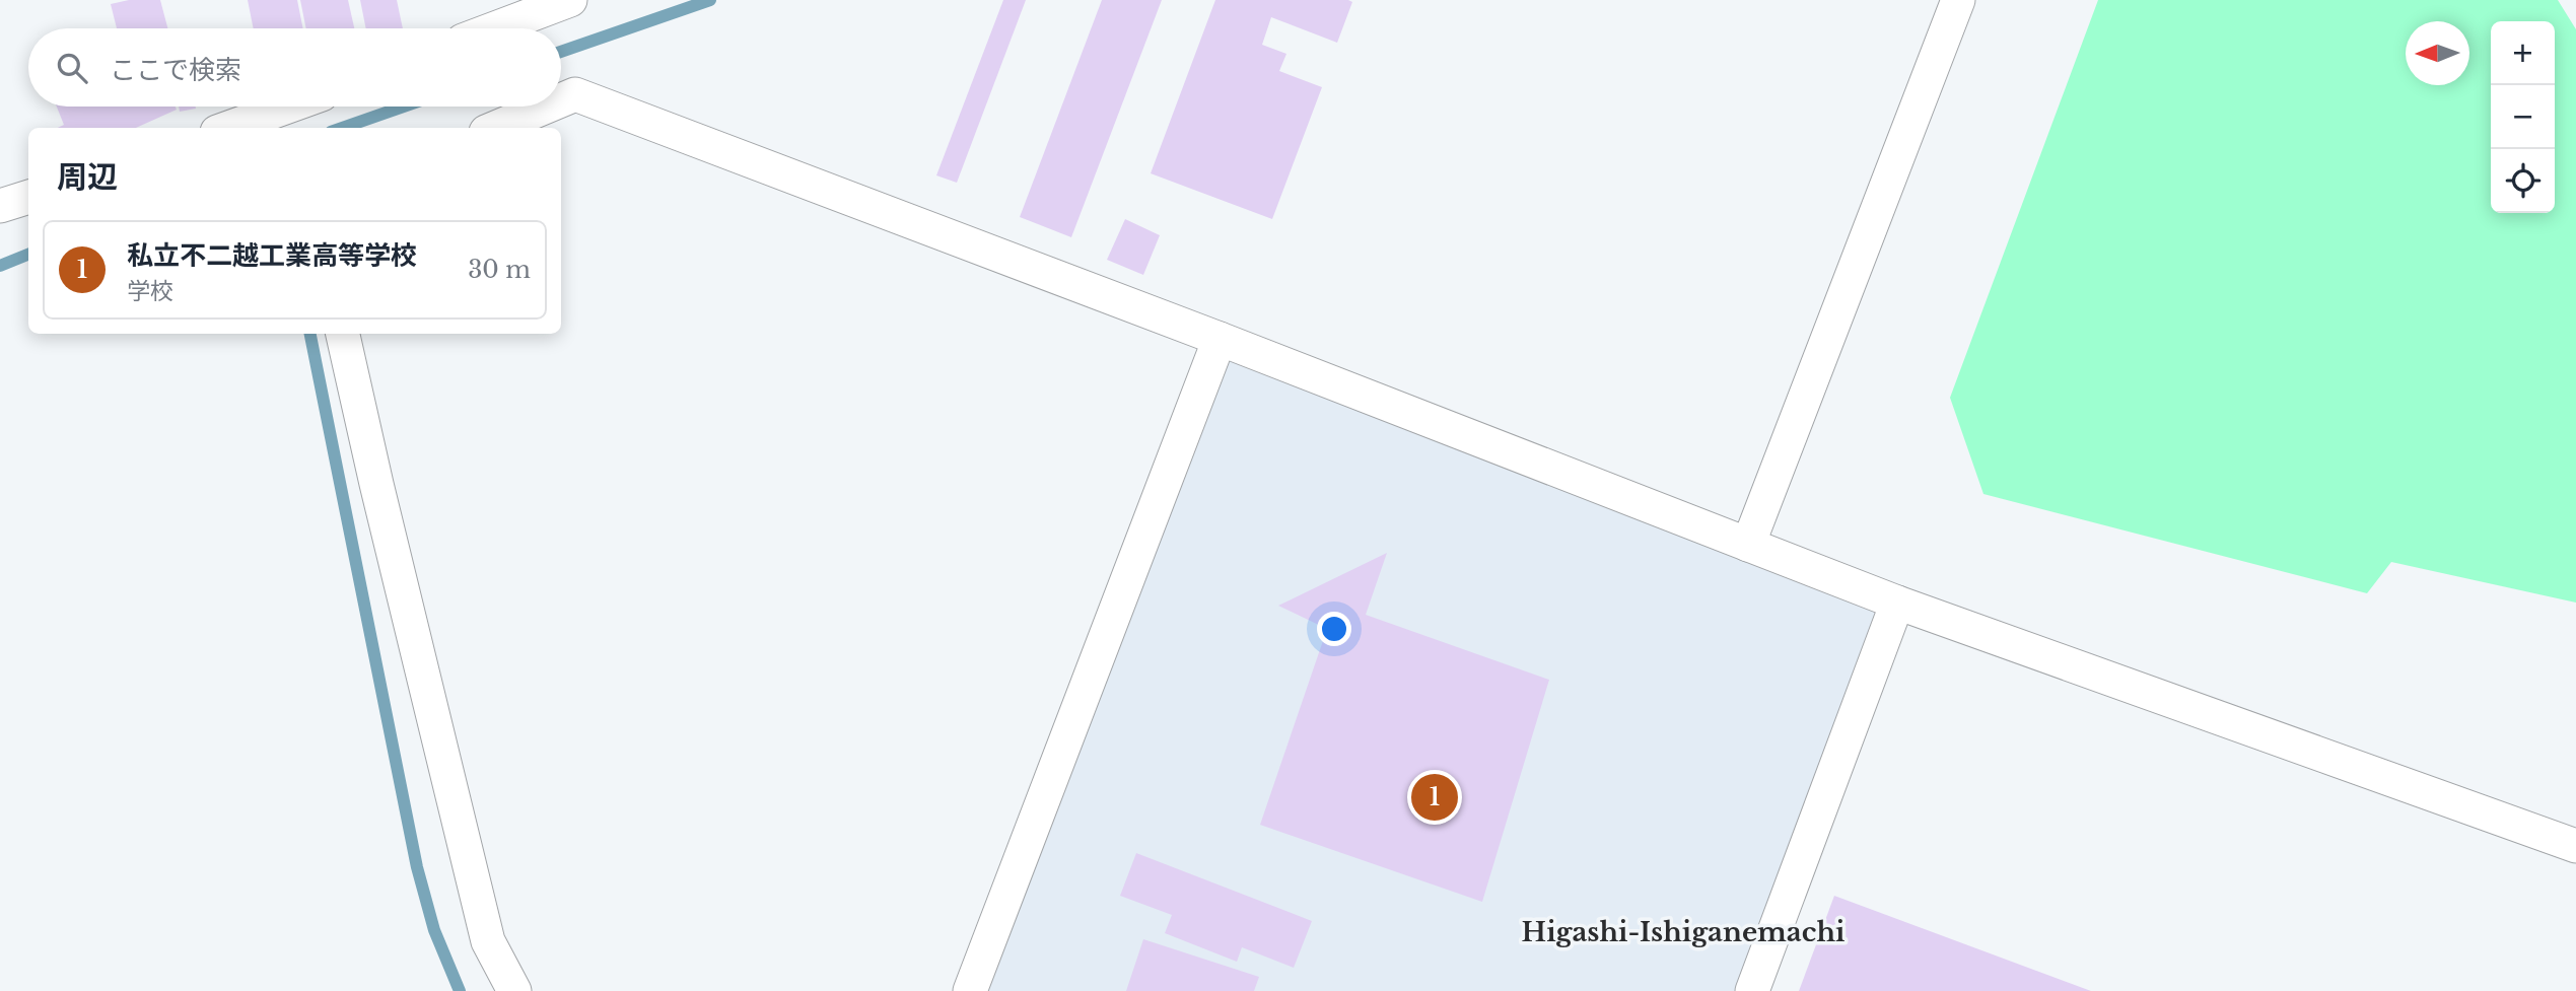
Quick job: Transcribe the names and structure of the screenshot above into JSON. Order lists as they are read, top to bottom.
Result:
{
  "districts": ["Higashi-Ishiganemachi"],
  "north": "left",
  "page": {
    "map_buttons": ["+", "−"],
    "search": "ここで検索",
    "heading": "周辺",
    "list": [
      {
        "mark": "1",
        "name": "私立不二越工業高等学校",
        "note": "学校",
        "value": "30 m"
      }
    ],
    "pins": "1"
  }
}
